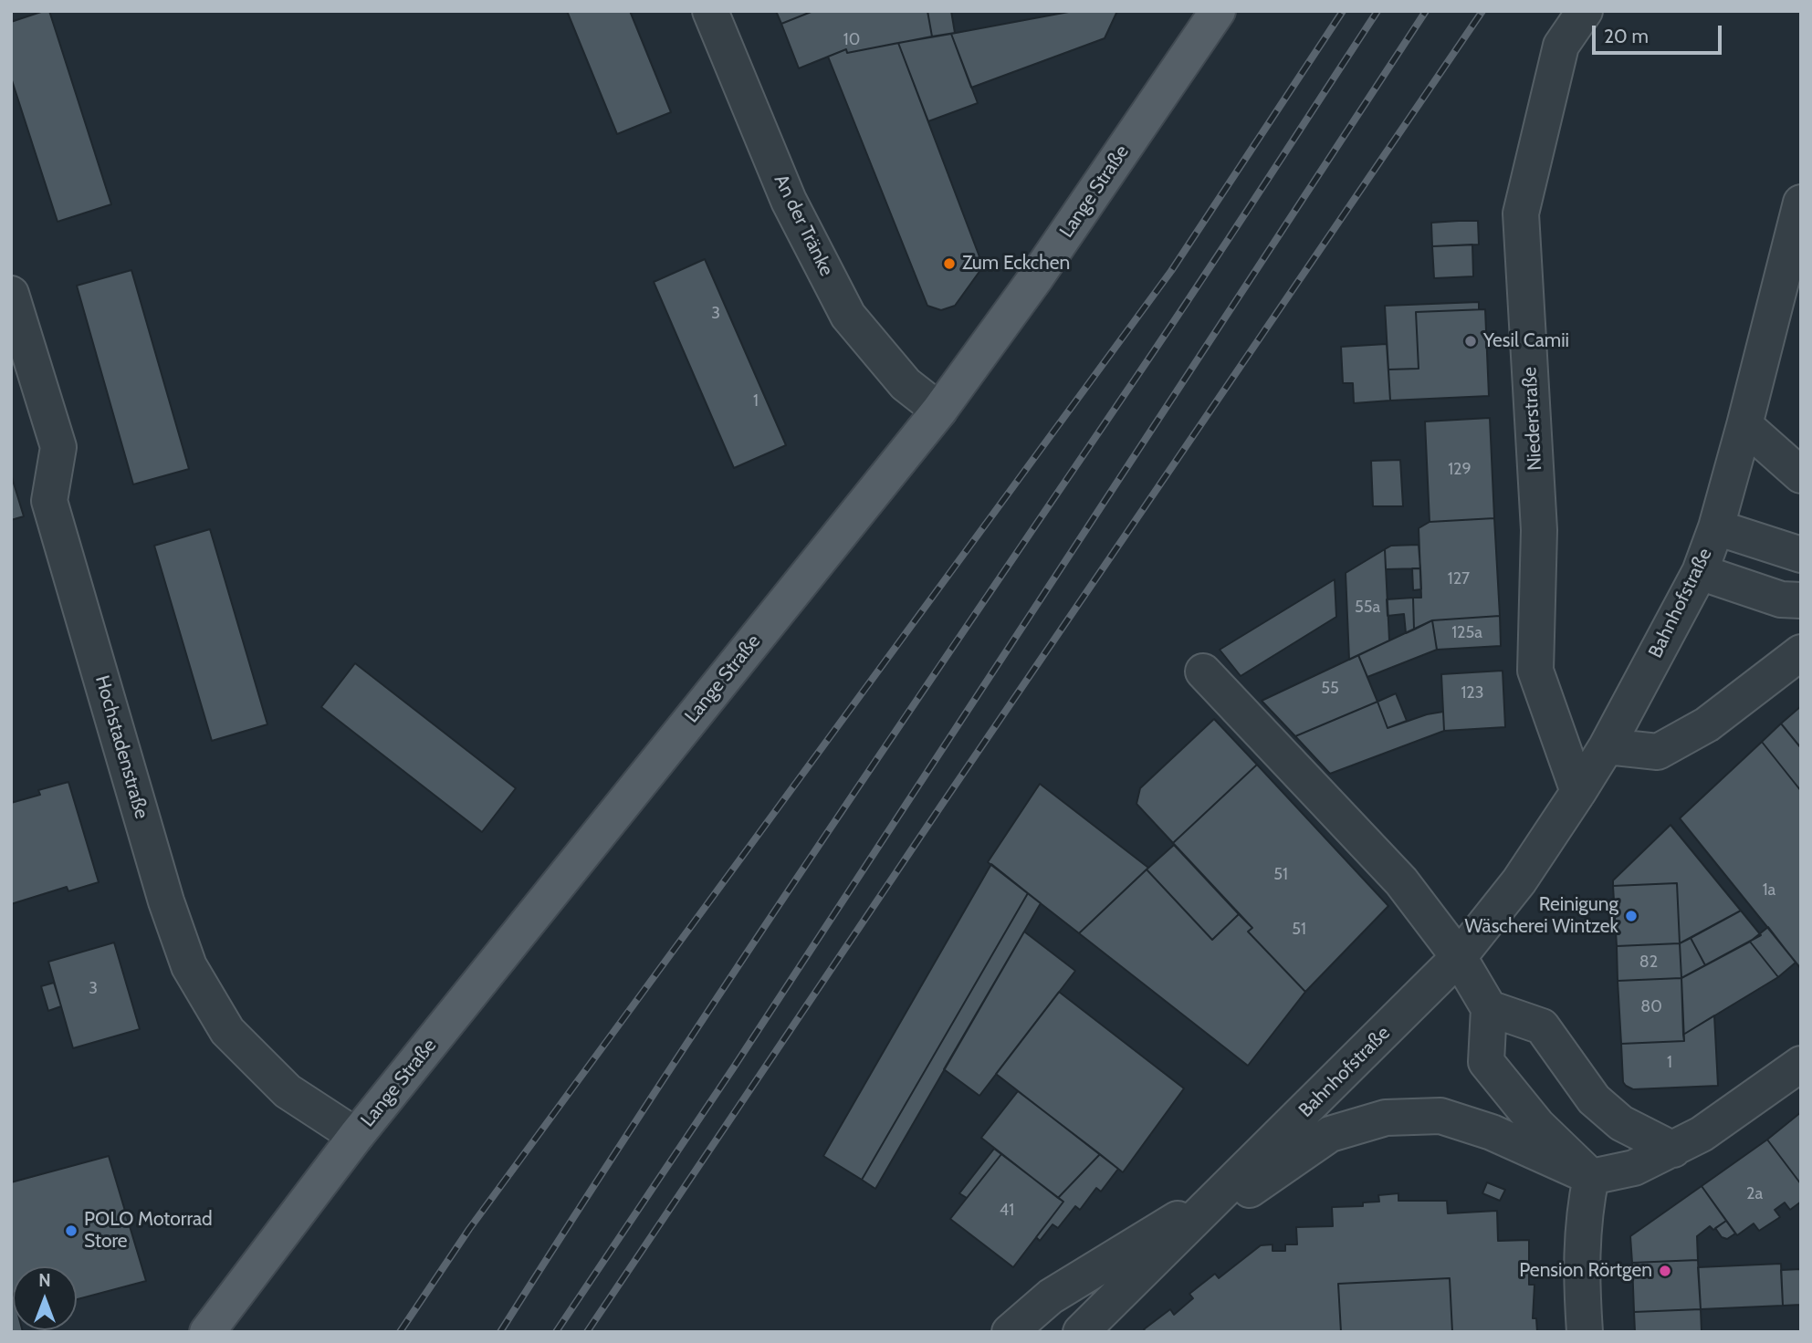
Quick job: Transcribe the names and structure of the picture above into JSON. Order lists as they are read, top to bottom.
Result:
{
  "streets": {
    "main road": ["Lange Straße"],
    "street": [
      "An der Tränke",
      "Niederstraße",
      "Bahnhofstraße",
      "Hochstadenstraße"
    ]
  },
  "crossings": [
    ["Lange Straße", "An der Tränke"],
    ["Lange Straße", "Hochstadenstraße"],
    ["Niederstraße", "Bahnhofstraße"]
  ],
  "places": [
    "Zum Eckchen",
    "Yesil Camii",
    "Reinigung Wäscherei Wintzek",
    "POLO Motorrad Store",
    "Pension Rörtgen"
  ],
  "house_numbers": [
    "10",
    "3",
    "1",
    "129",
    "127",
    "55a",
    "125a",
    "55",
    "123",
    "51",
    "1a",
    "51",
    "82",
    "3",
    "80",
    "1",
    "2a",
    "41"
  ],
  "scale_bar": "20 m",
  "north": "top"
}
